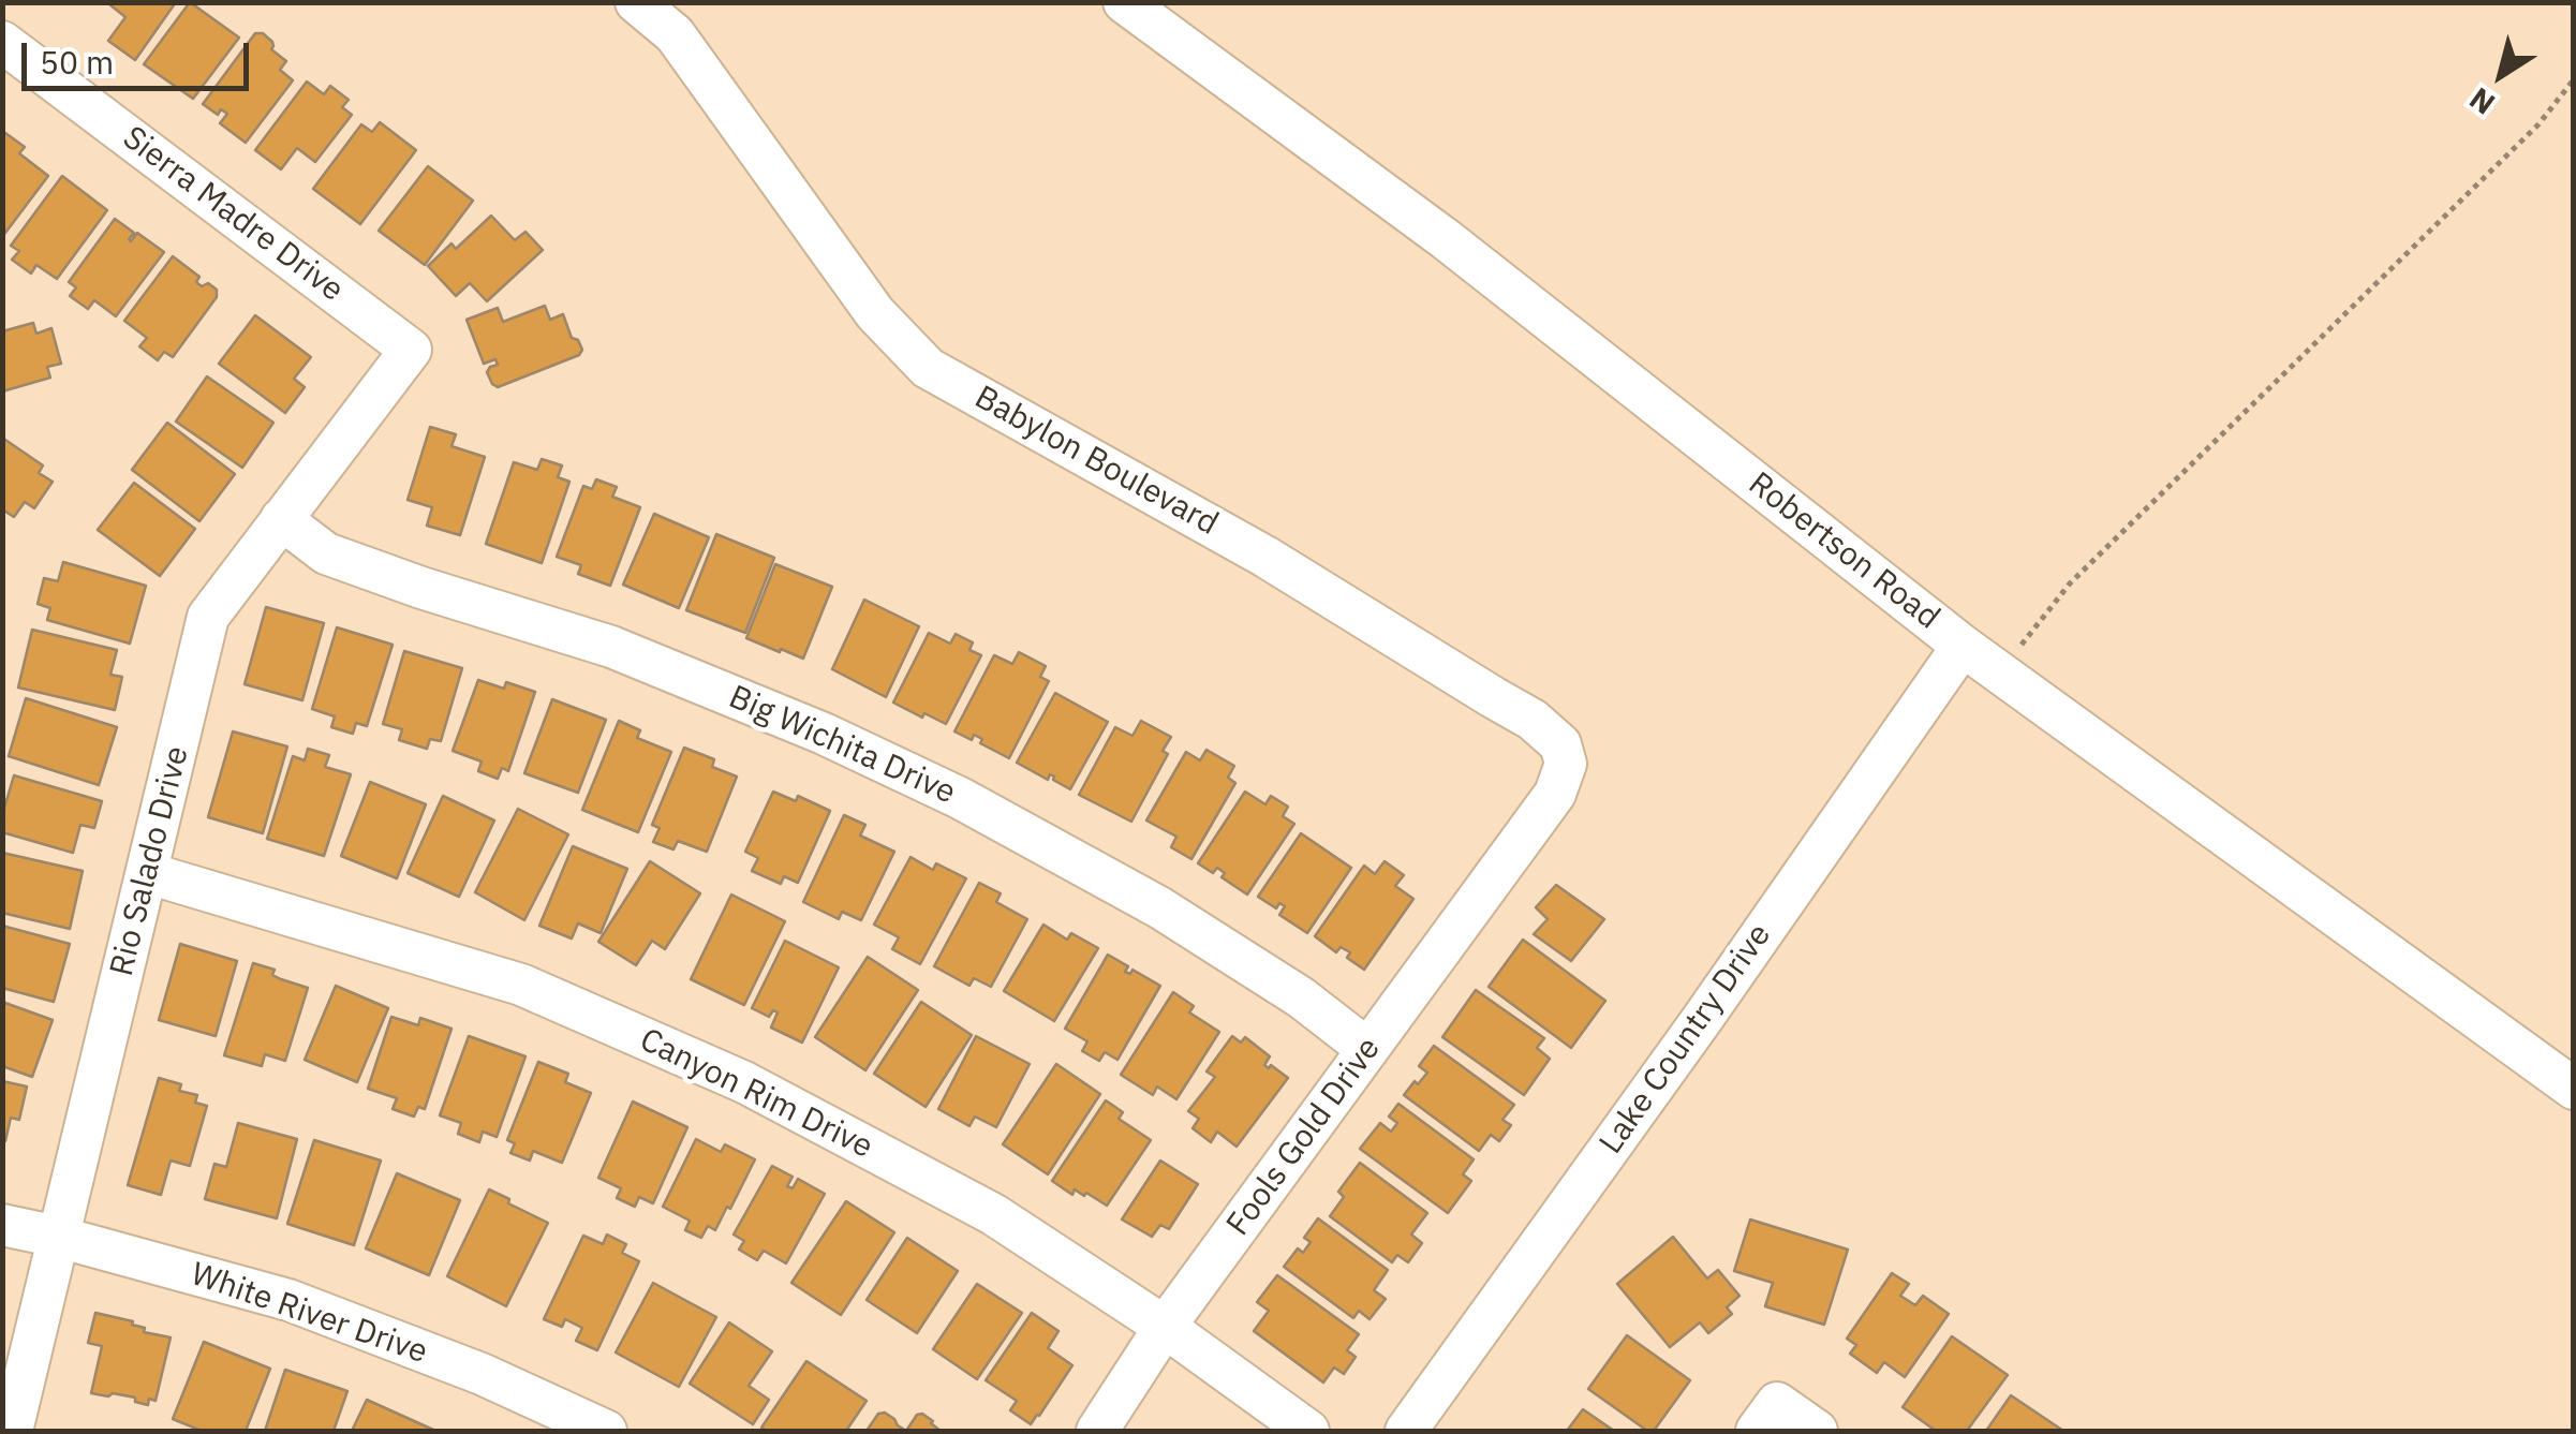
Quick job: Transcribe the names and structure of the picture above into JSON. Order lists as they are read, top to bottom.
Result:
{
  "streets": {
    "street": [
      "Sierra Madre Drive",
      "Babylon Boulevard",
      "Robertson Road",
      "Big Wichita Drive",
      "Rio Salado Drive",
      "Lake Country Drive",
      "Canyon Rim Drive",
      "Fools Gold Drive",
      "White River Drive"
    ]
  },
  "crossings": [
    ["Sierra Madre Drive", "Rio Salado Drive"],
    ["Babylon Boulevard", "Fools Gold Drive"],
    ["Robertson Road", "Lake Country Drive"],
    ["Big Wichita Drive", "Rio Salado Drive"],
    ["Big Wichita Drive", "Fools Gold Drive"],
    ["Rio Salado Drive", "Canyon Rim Drive"],
    ["Rio Salado Drive", "White River Drive"],
    ["Canyon Rim Drive", "Fools Gold Drive"]
  ],
  "scale_bar": "50 m",
  "north": "bottom left"
}
